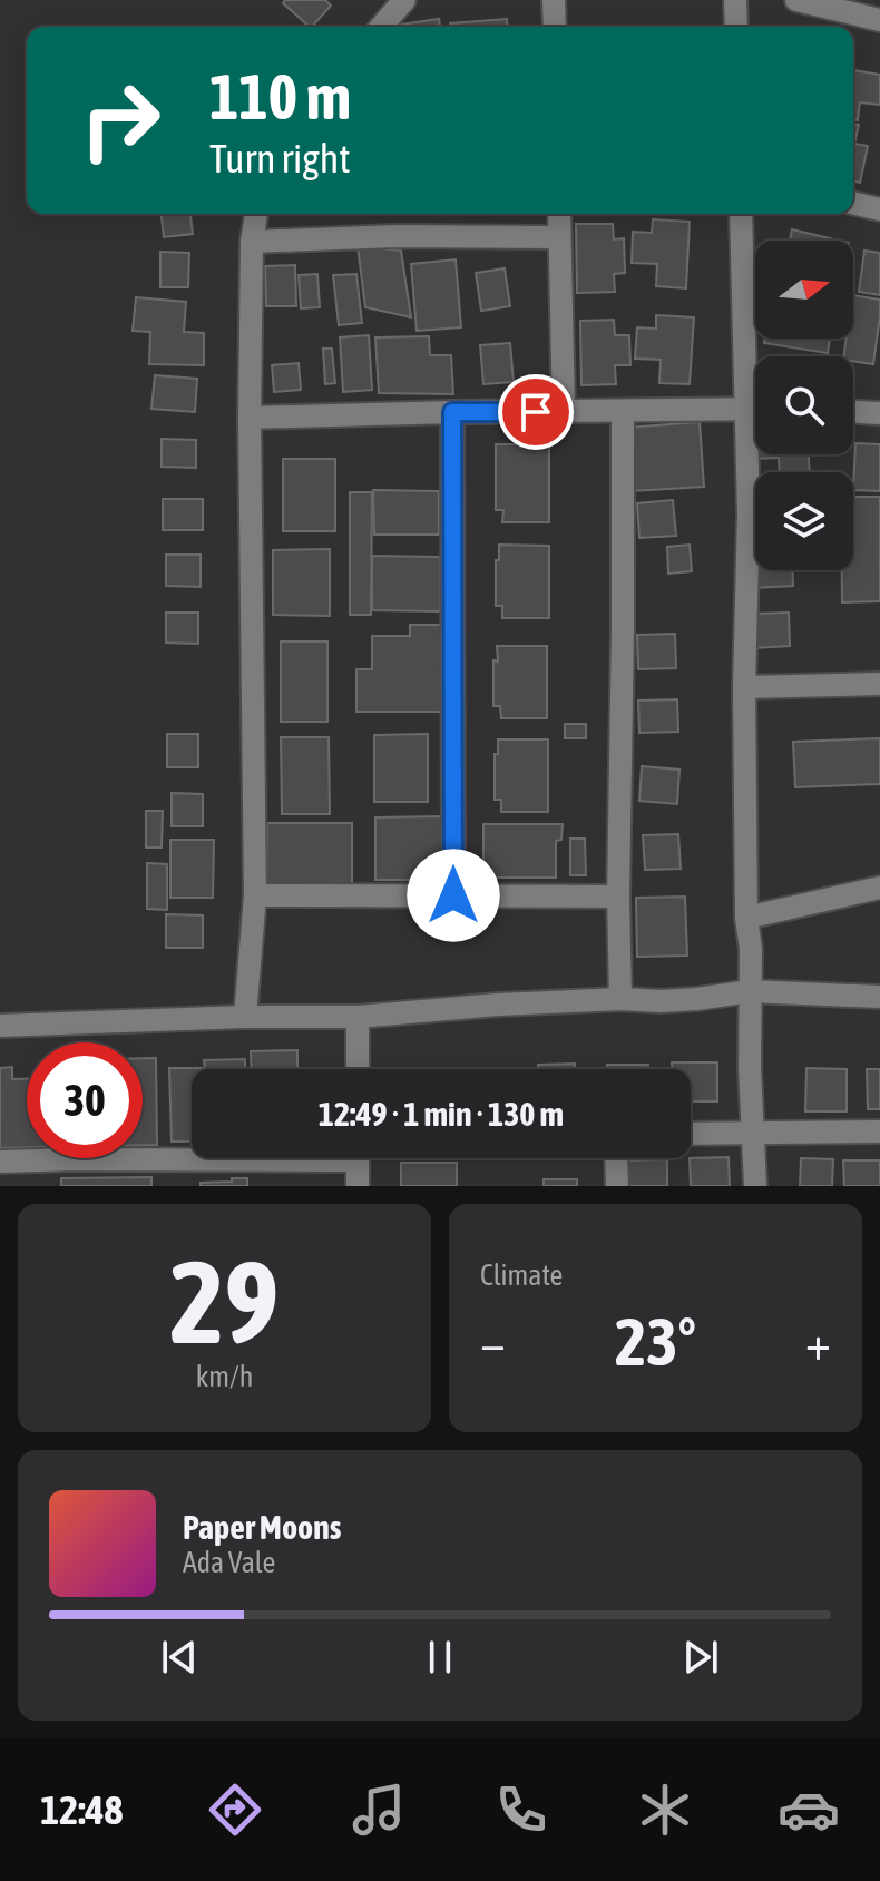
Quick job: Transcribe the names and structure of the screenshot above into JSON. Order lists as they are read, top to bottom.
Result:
{
  "north": "right",
  "page": {
    "turn": ["110 m", "Turn right"],
    "limit": "30",
    "trip": "12:49 · 1 min · 130 m",
    "tile": [
      ["29", "km/h"],
      "Climate"
    ],
    "heat": ["−", "23°", "+"],
    "song": ["Paper Moons", "Ada Vale"],
    "tabs": "12:48"
  }
}
